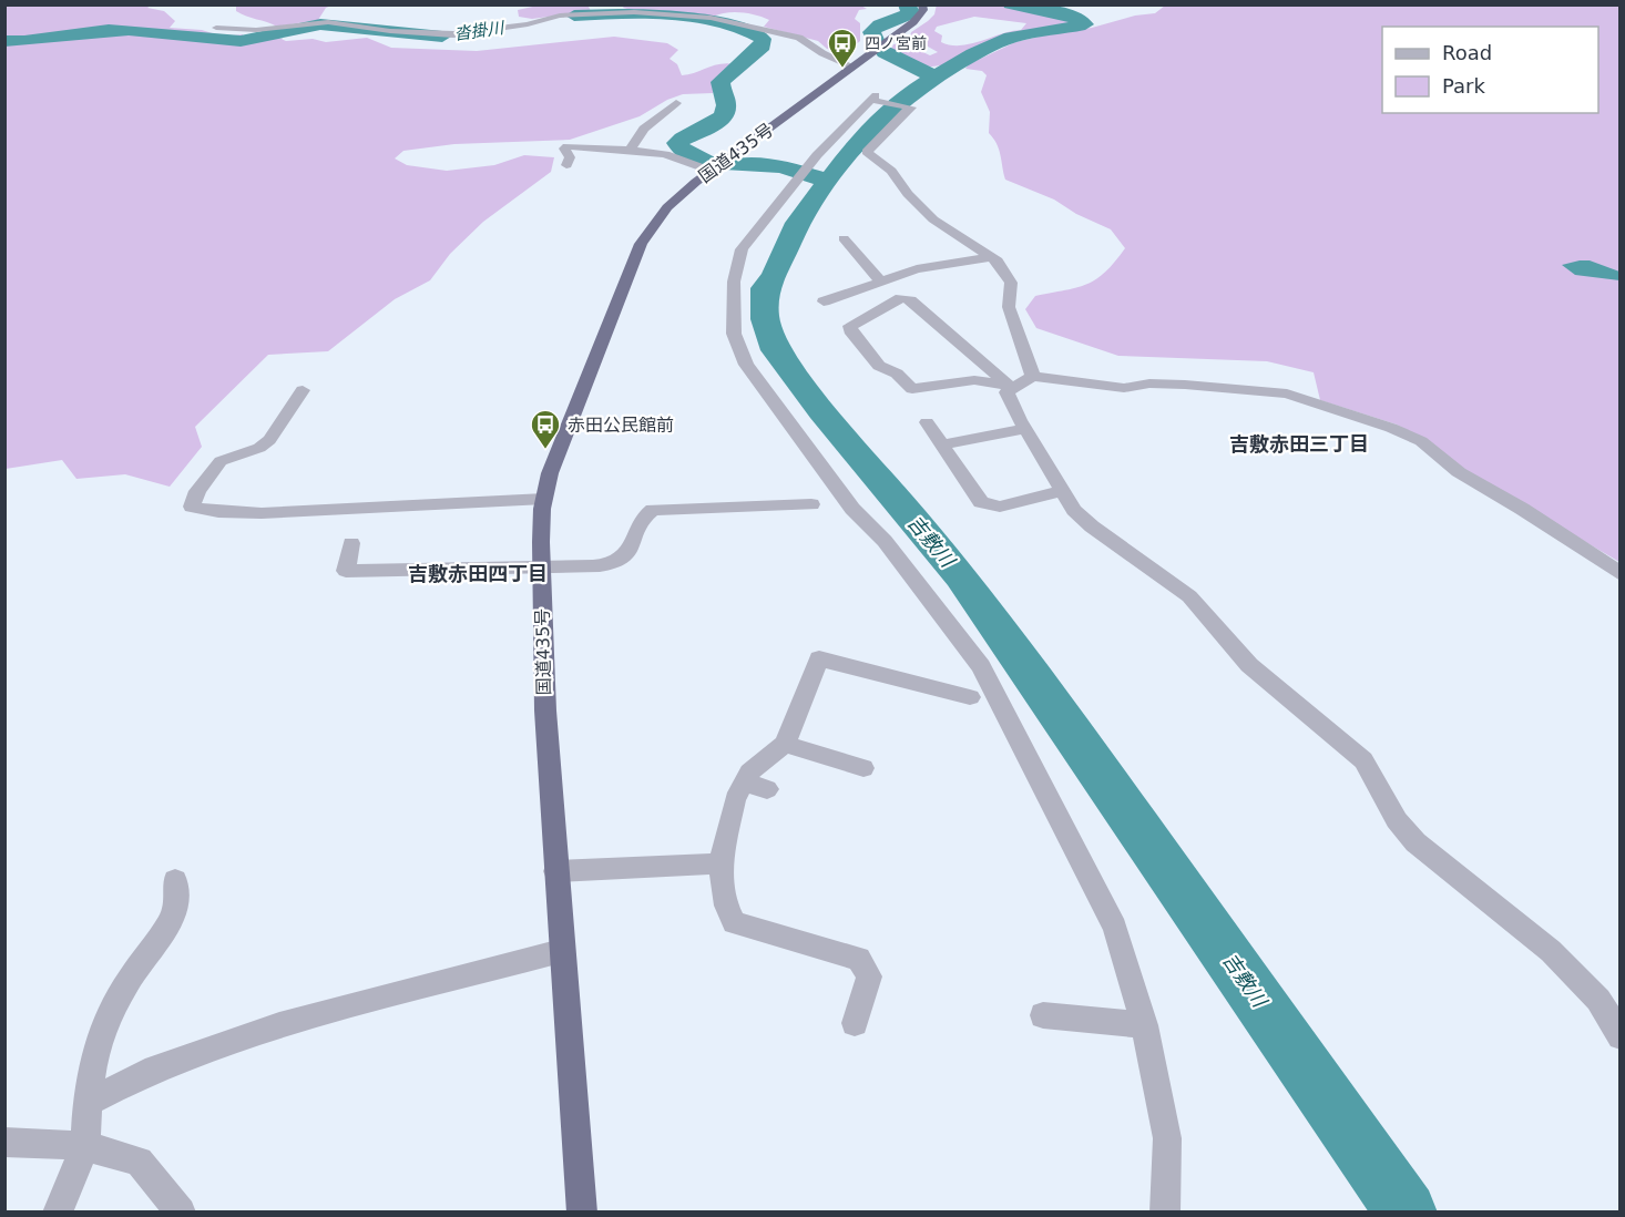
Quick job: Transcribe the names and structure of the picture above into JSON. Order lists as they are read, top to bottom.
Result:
{
  "streets": {
    "highway": ["国道435号"]
  },
  "districts": ["吉敷赤田三丁目", "吉敷赤田四丁目"],
  "water": ["沓掛川", "吉敷川"],
  "places": {
    "bus stop": ["四ノ宮前", "赤田公民館前"]
  },
  "legend": ["Road", "Park"]
}
